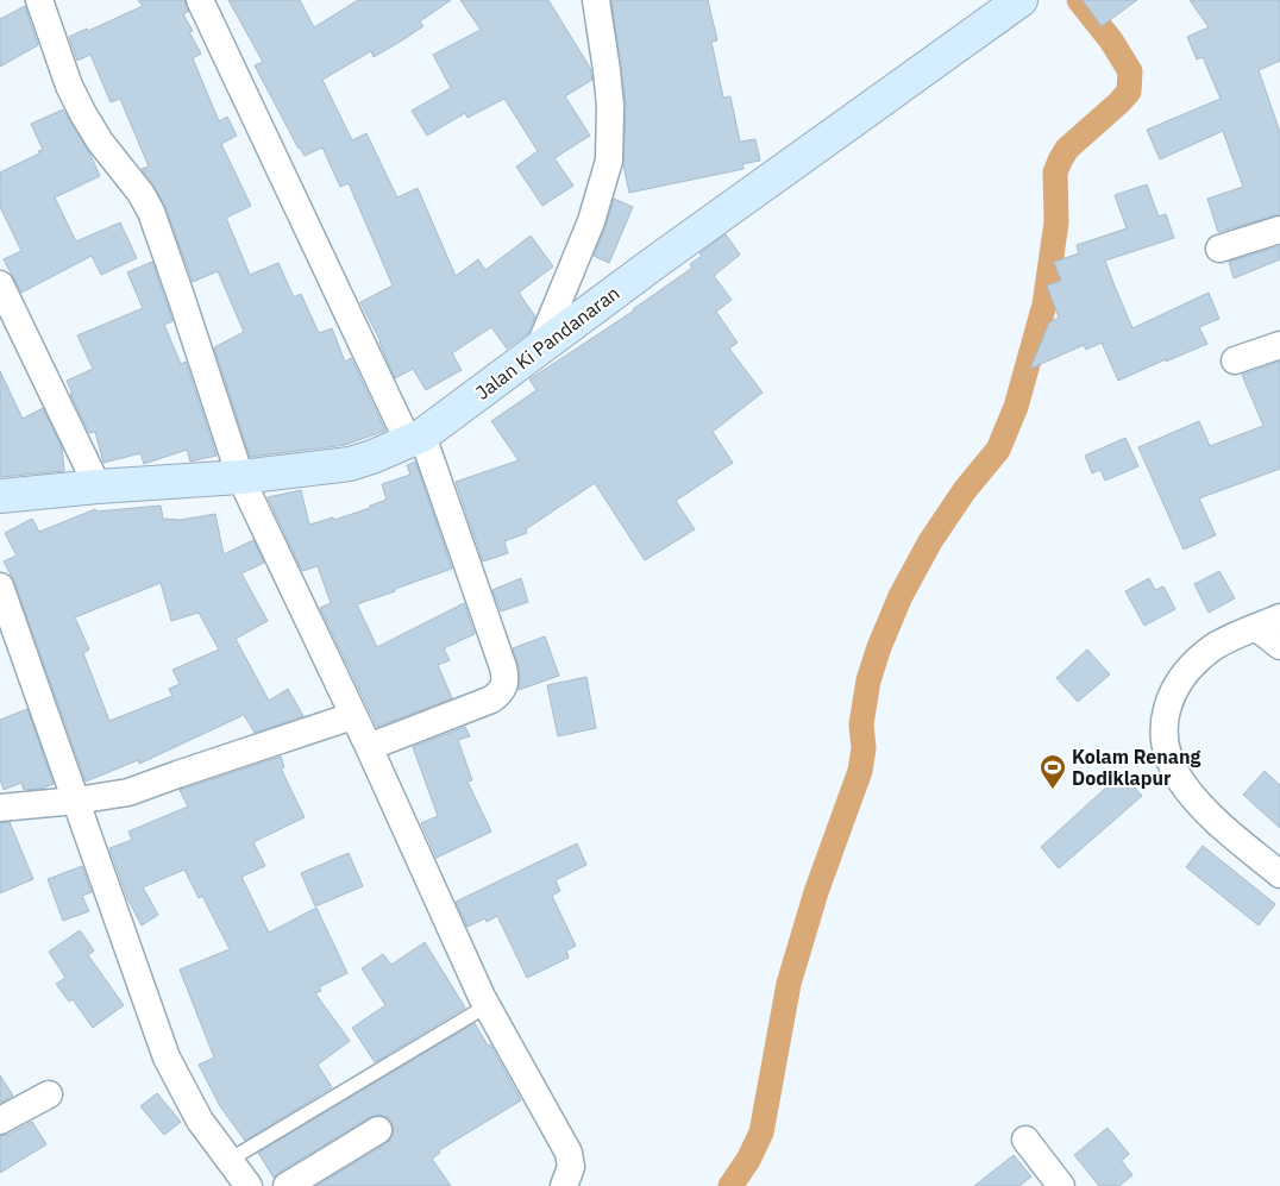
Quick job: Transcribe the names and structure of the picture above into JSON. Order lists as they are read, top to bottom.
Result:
{
  "streets": {
    "main road": ["Jalan Ki Pandanaran"]
  },
  "places": {
    "sports": ["Kolam Renang Dodiklapur"]
  }
}
